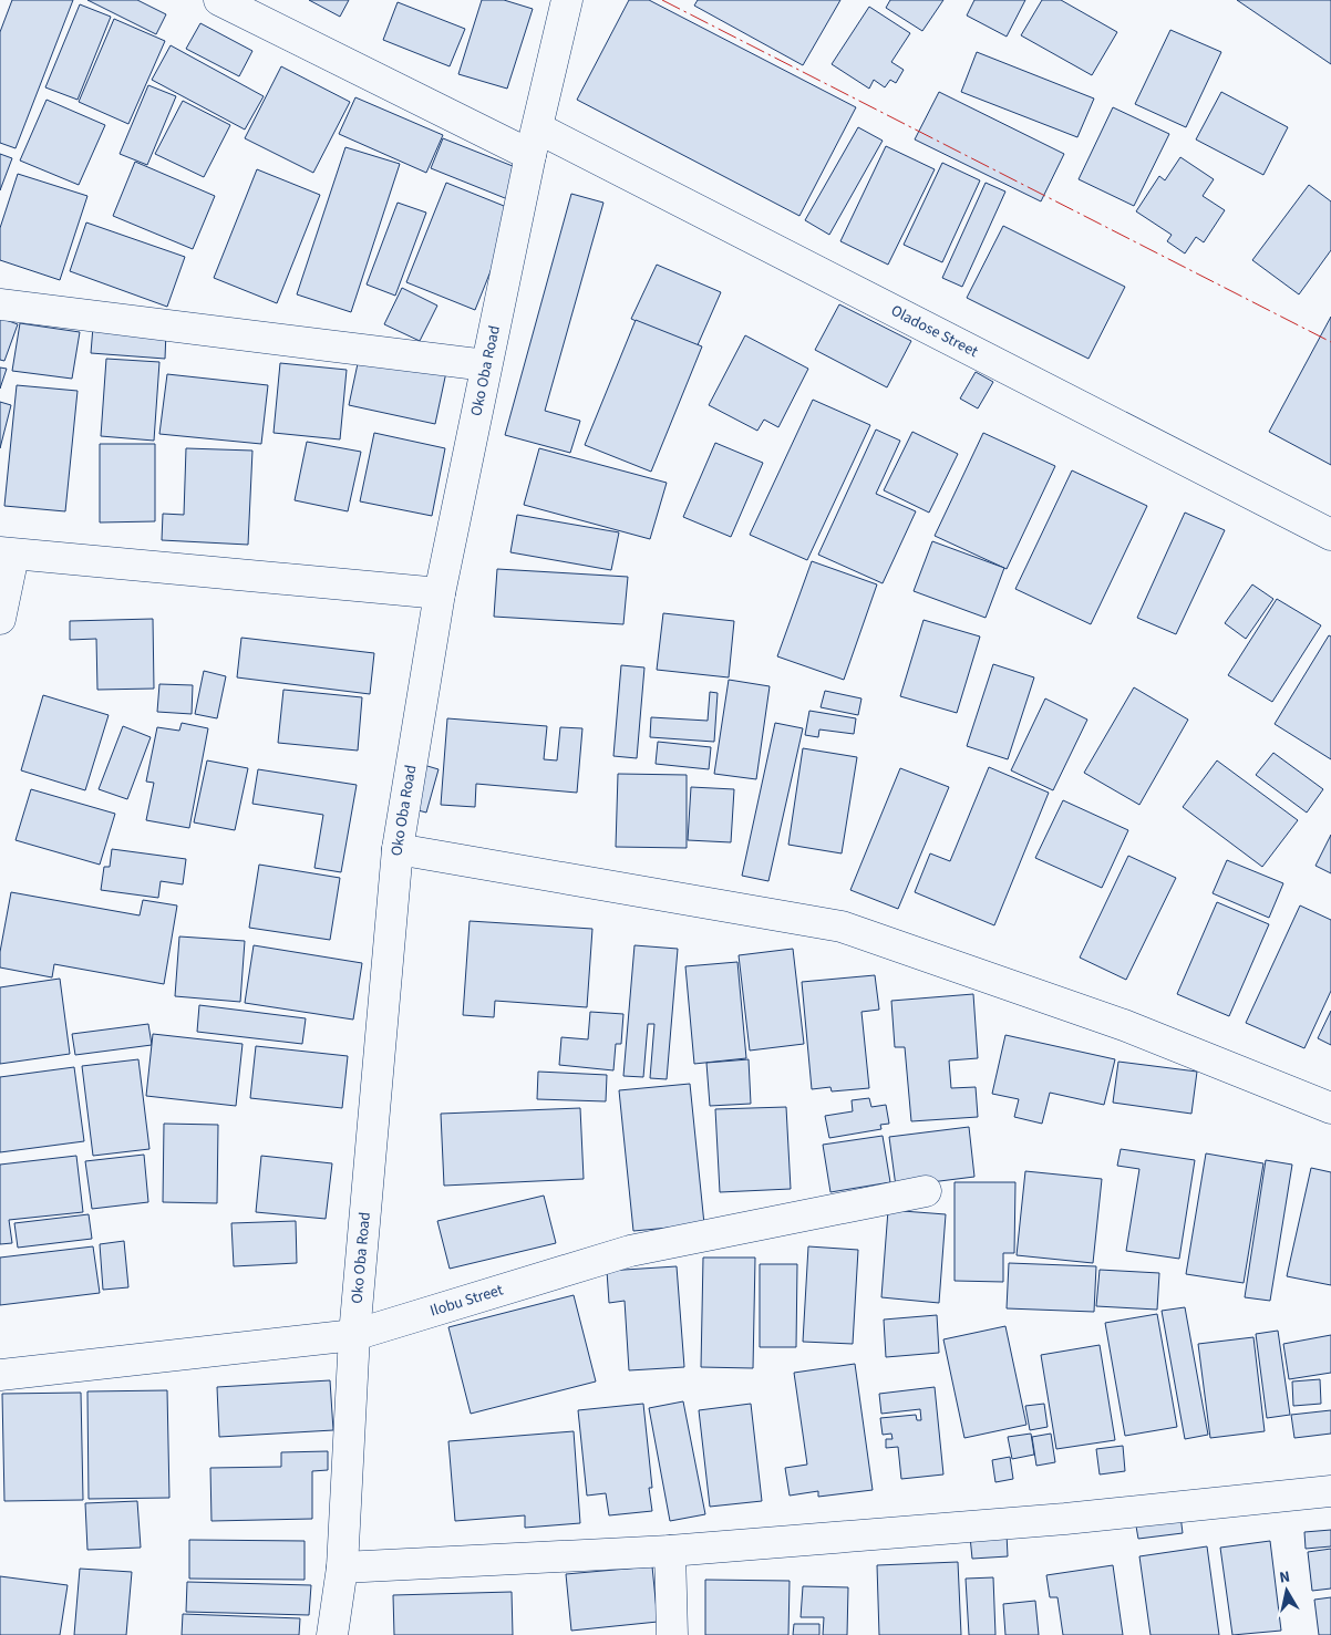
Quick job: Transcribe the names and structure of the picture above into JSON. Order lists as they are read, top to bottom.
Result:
{
  "streets": {
    "street": ["Oladose Street", "Oko Oba Road", "Ilobu Street"]
  },
  "crossings": [
    ["Oladose Street", "Oko Oba Road"],
    ["Oko Oba Road", "Ilobu Street"]
  ],
  "north": "top"
}
